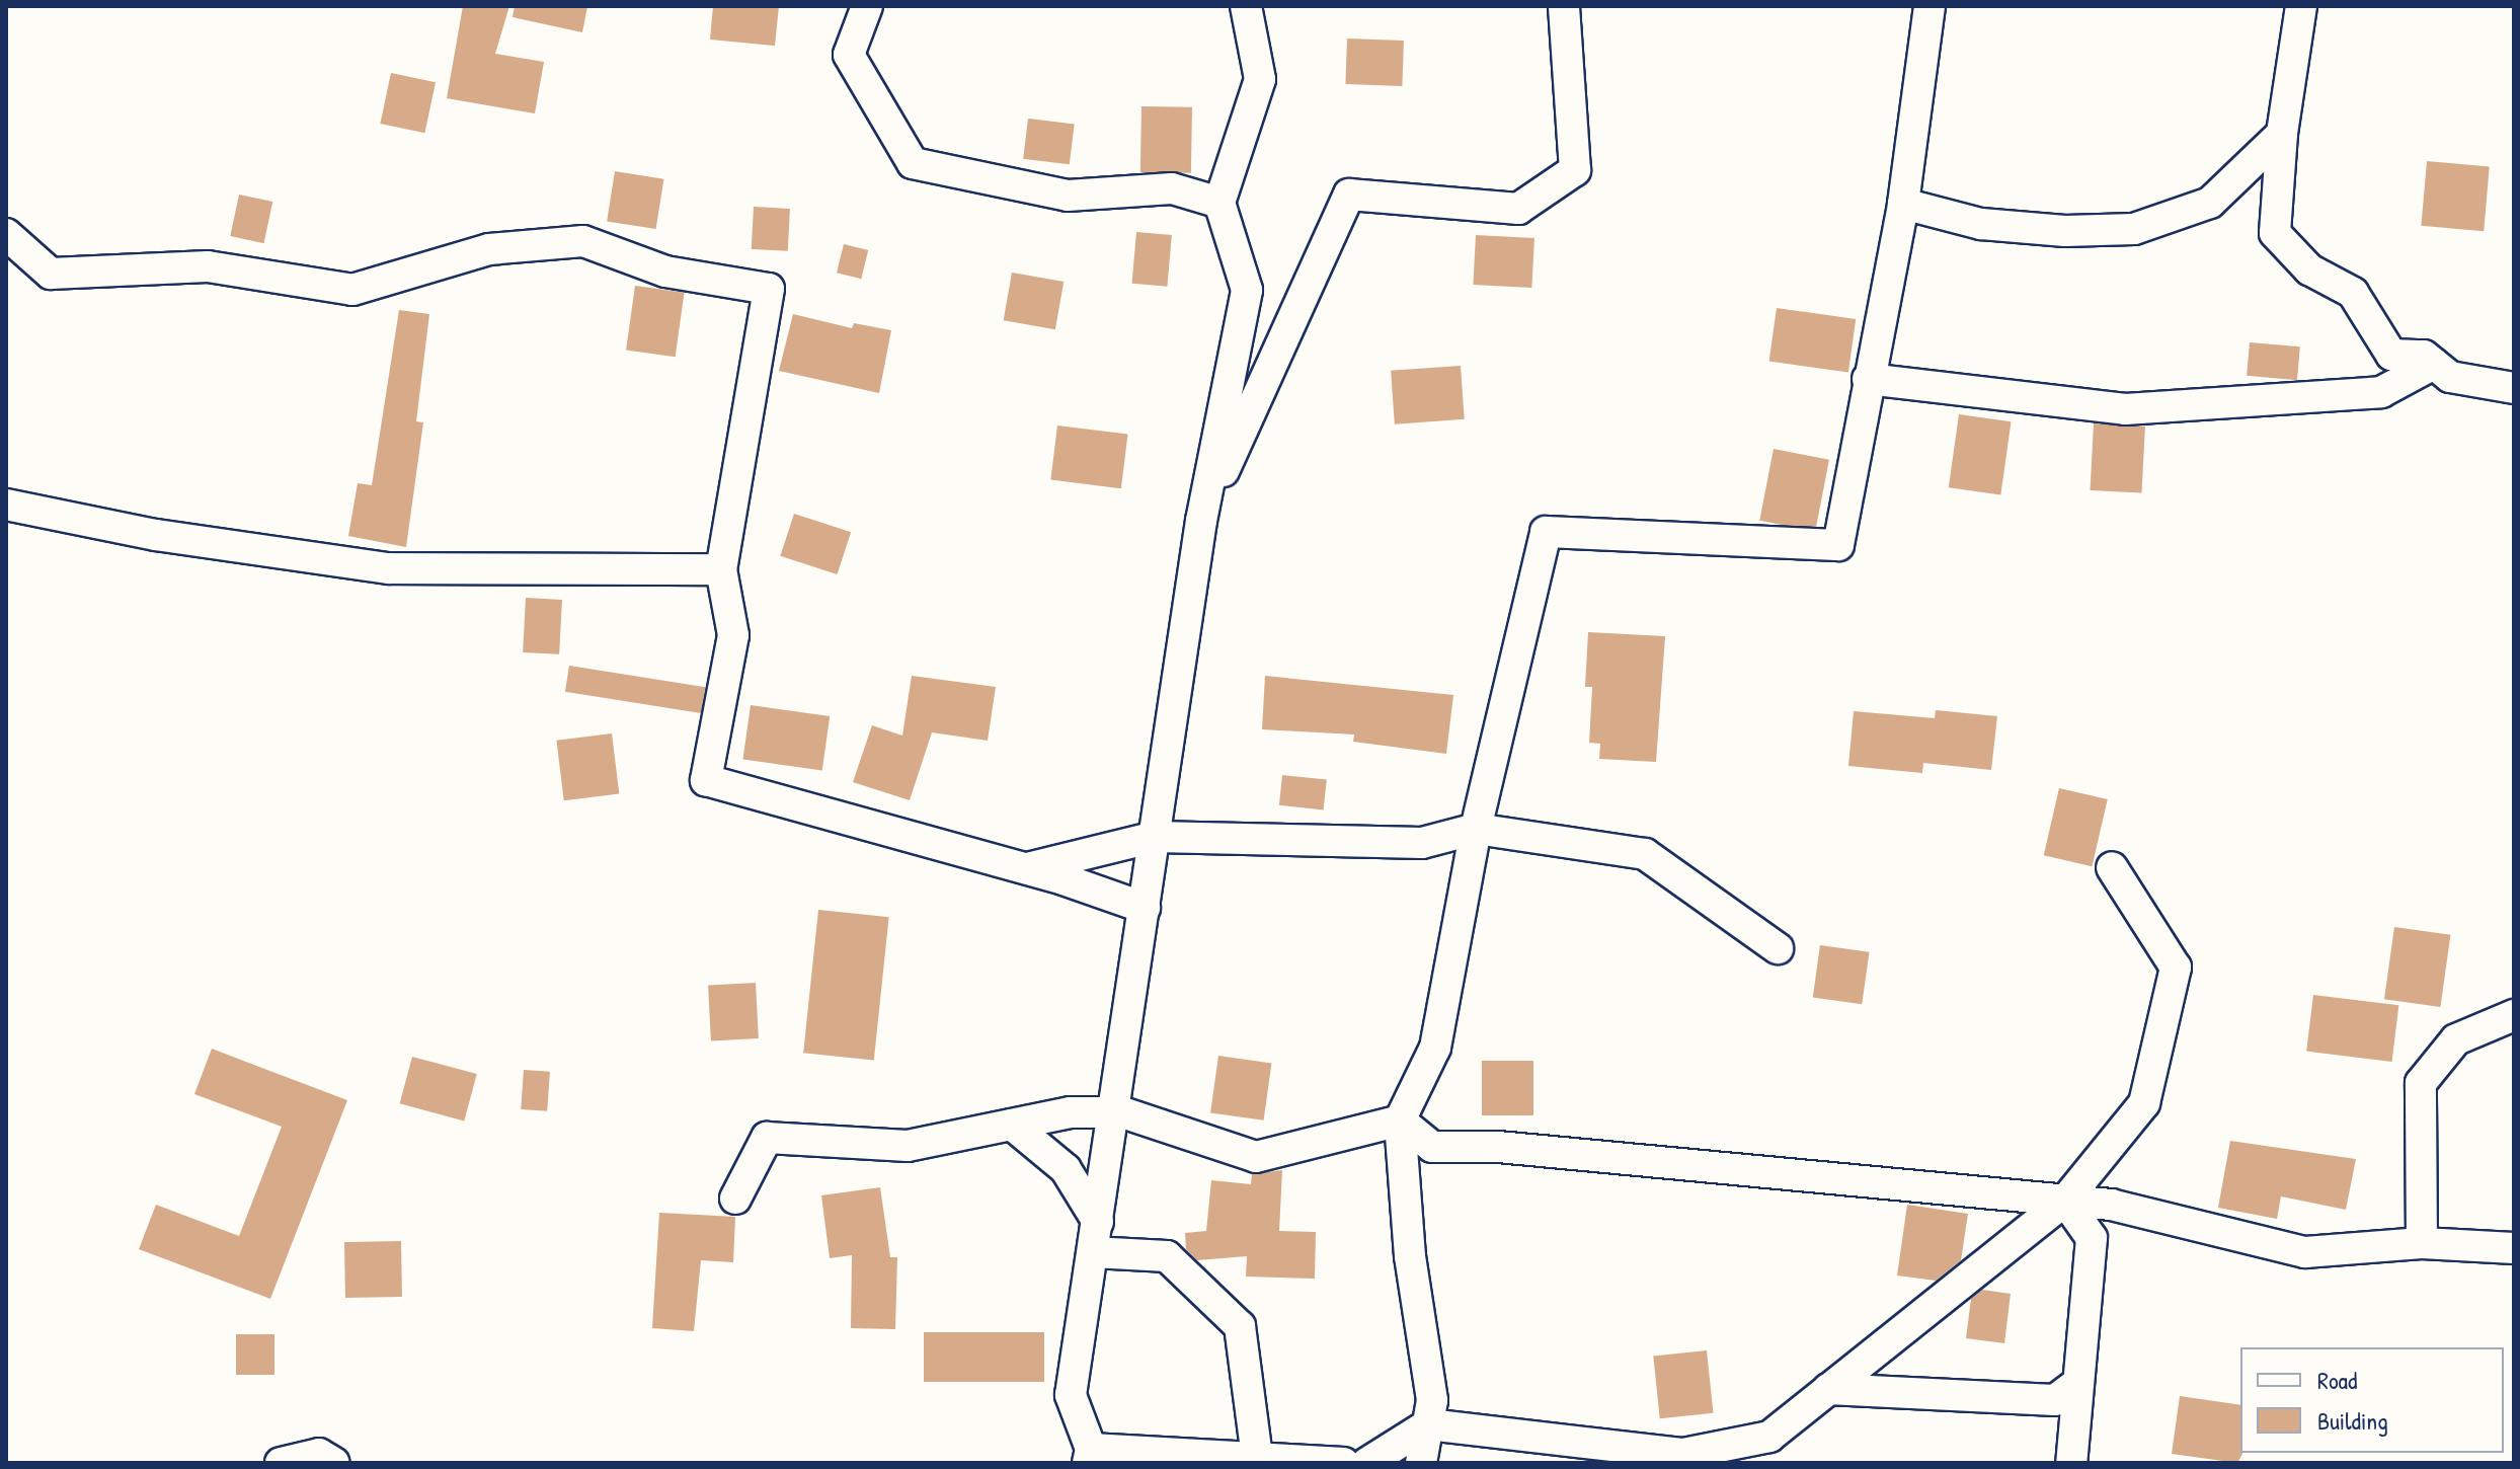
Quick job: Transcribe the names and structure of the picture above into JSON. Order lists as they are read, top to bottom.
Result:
{
  "legend": ["Road", "Building"]
}
